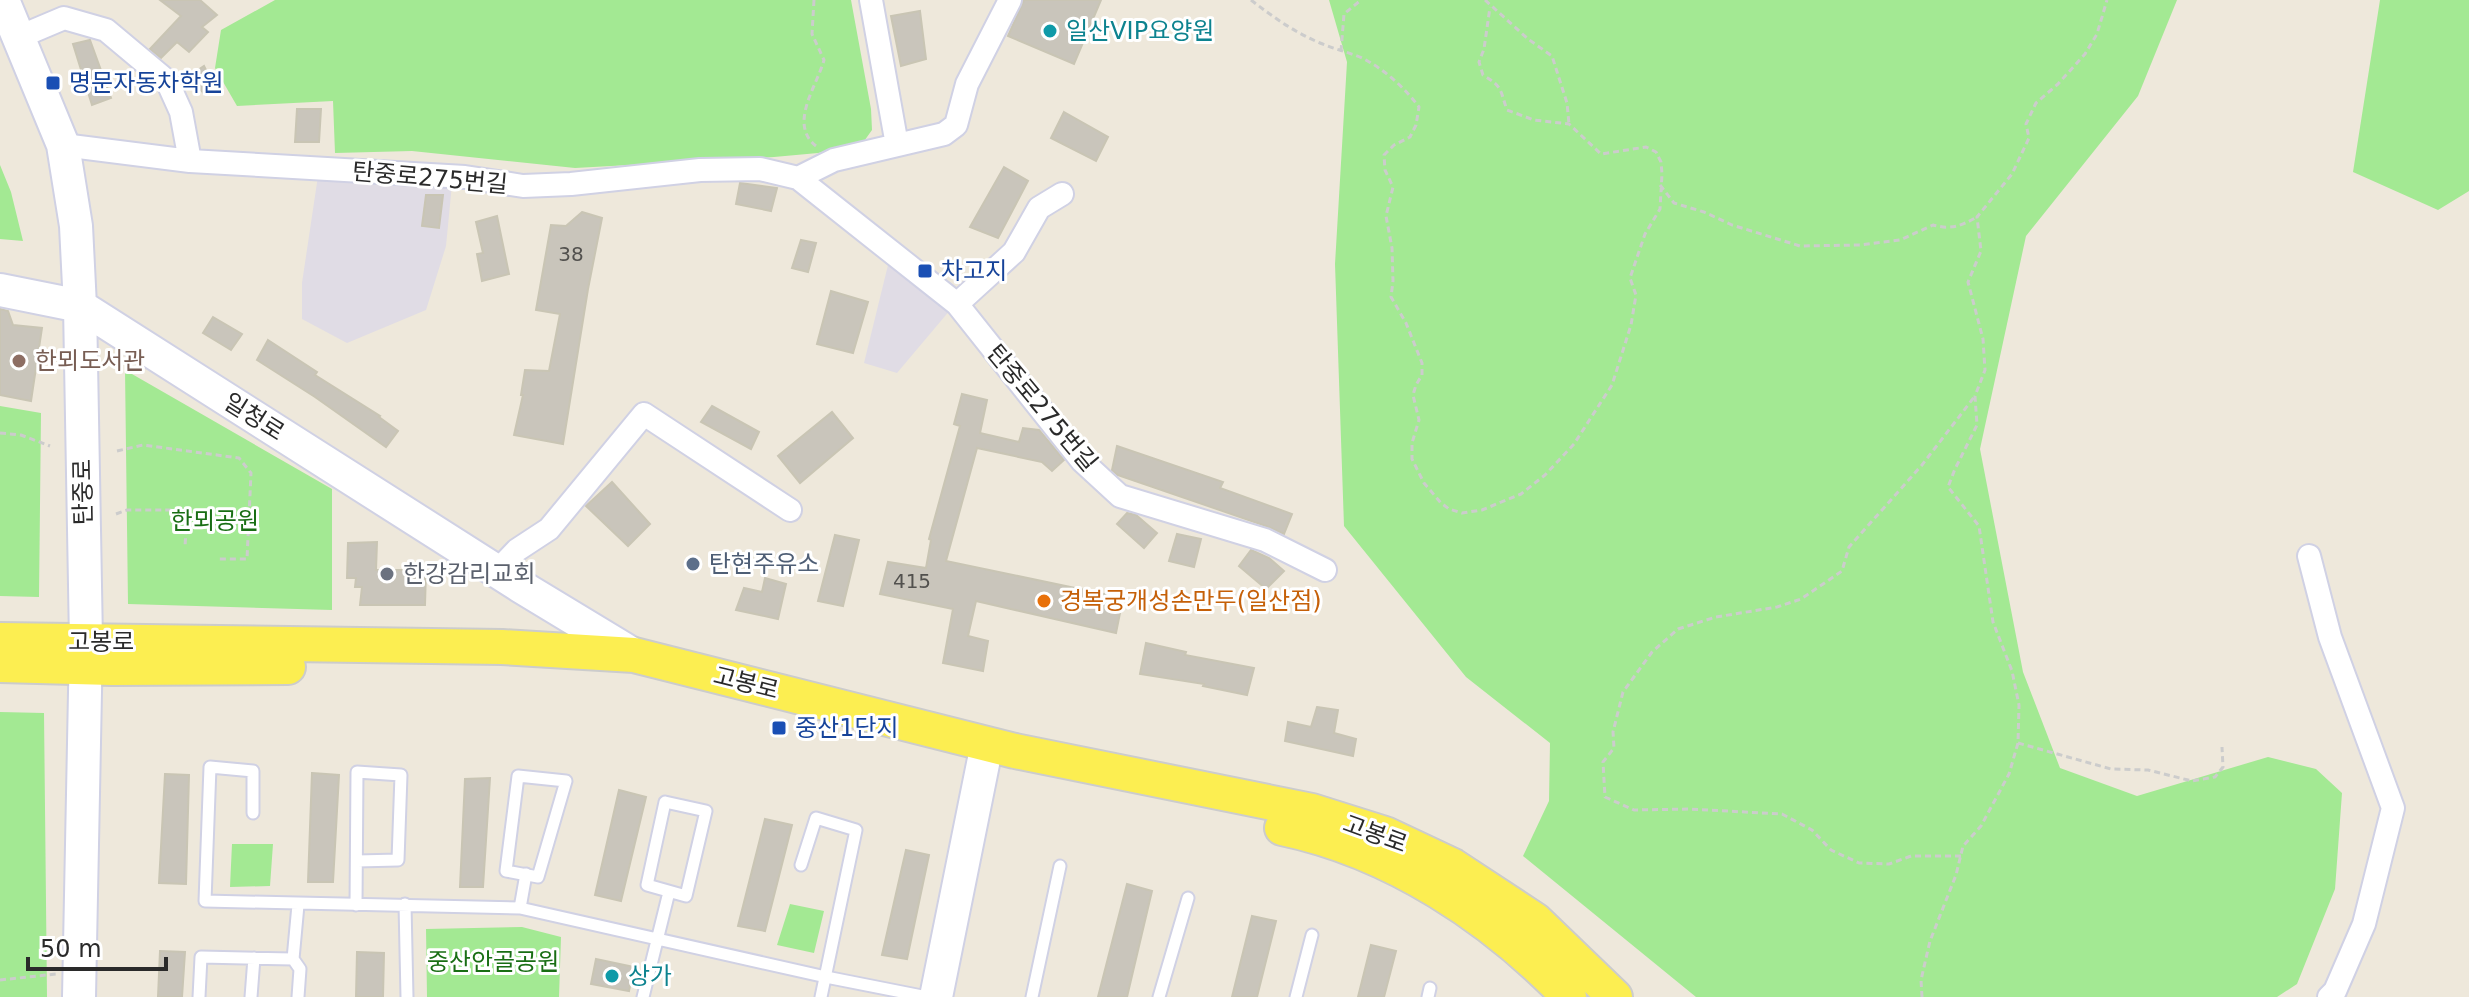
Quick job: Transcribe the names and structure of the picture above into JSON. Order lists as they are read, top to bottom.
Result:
{
  "streets": {
    "main road": ["일청로", "탄중로", "고봉로"],
    "street": ["탄중로275번길"]
  },
  "crossings": [
    ["탄중로275번길", "탄중로"],
    ["일청로", "탄중로"],
    ["일청로", "고봉로"],
    ["탄중로", "고봉로"]
  ],
  "parks": ["한뫼공원", "중산안골공원"],
  "places": {
    "other": [
      "일산VIP요양원",
      "한뫼도서관",
      "탄현주유소",
      "한강감리교회",
      "경복궁개성손만두(일산점)",
      "상가"
    ],
    "transit": ["명문자동차학원", "차고지", "중산1단지"]
  },
  "house_numbers": ["38", "415"],
  "scale_bar": "50 m"
}
